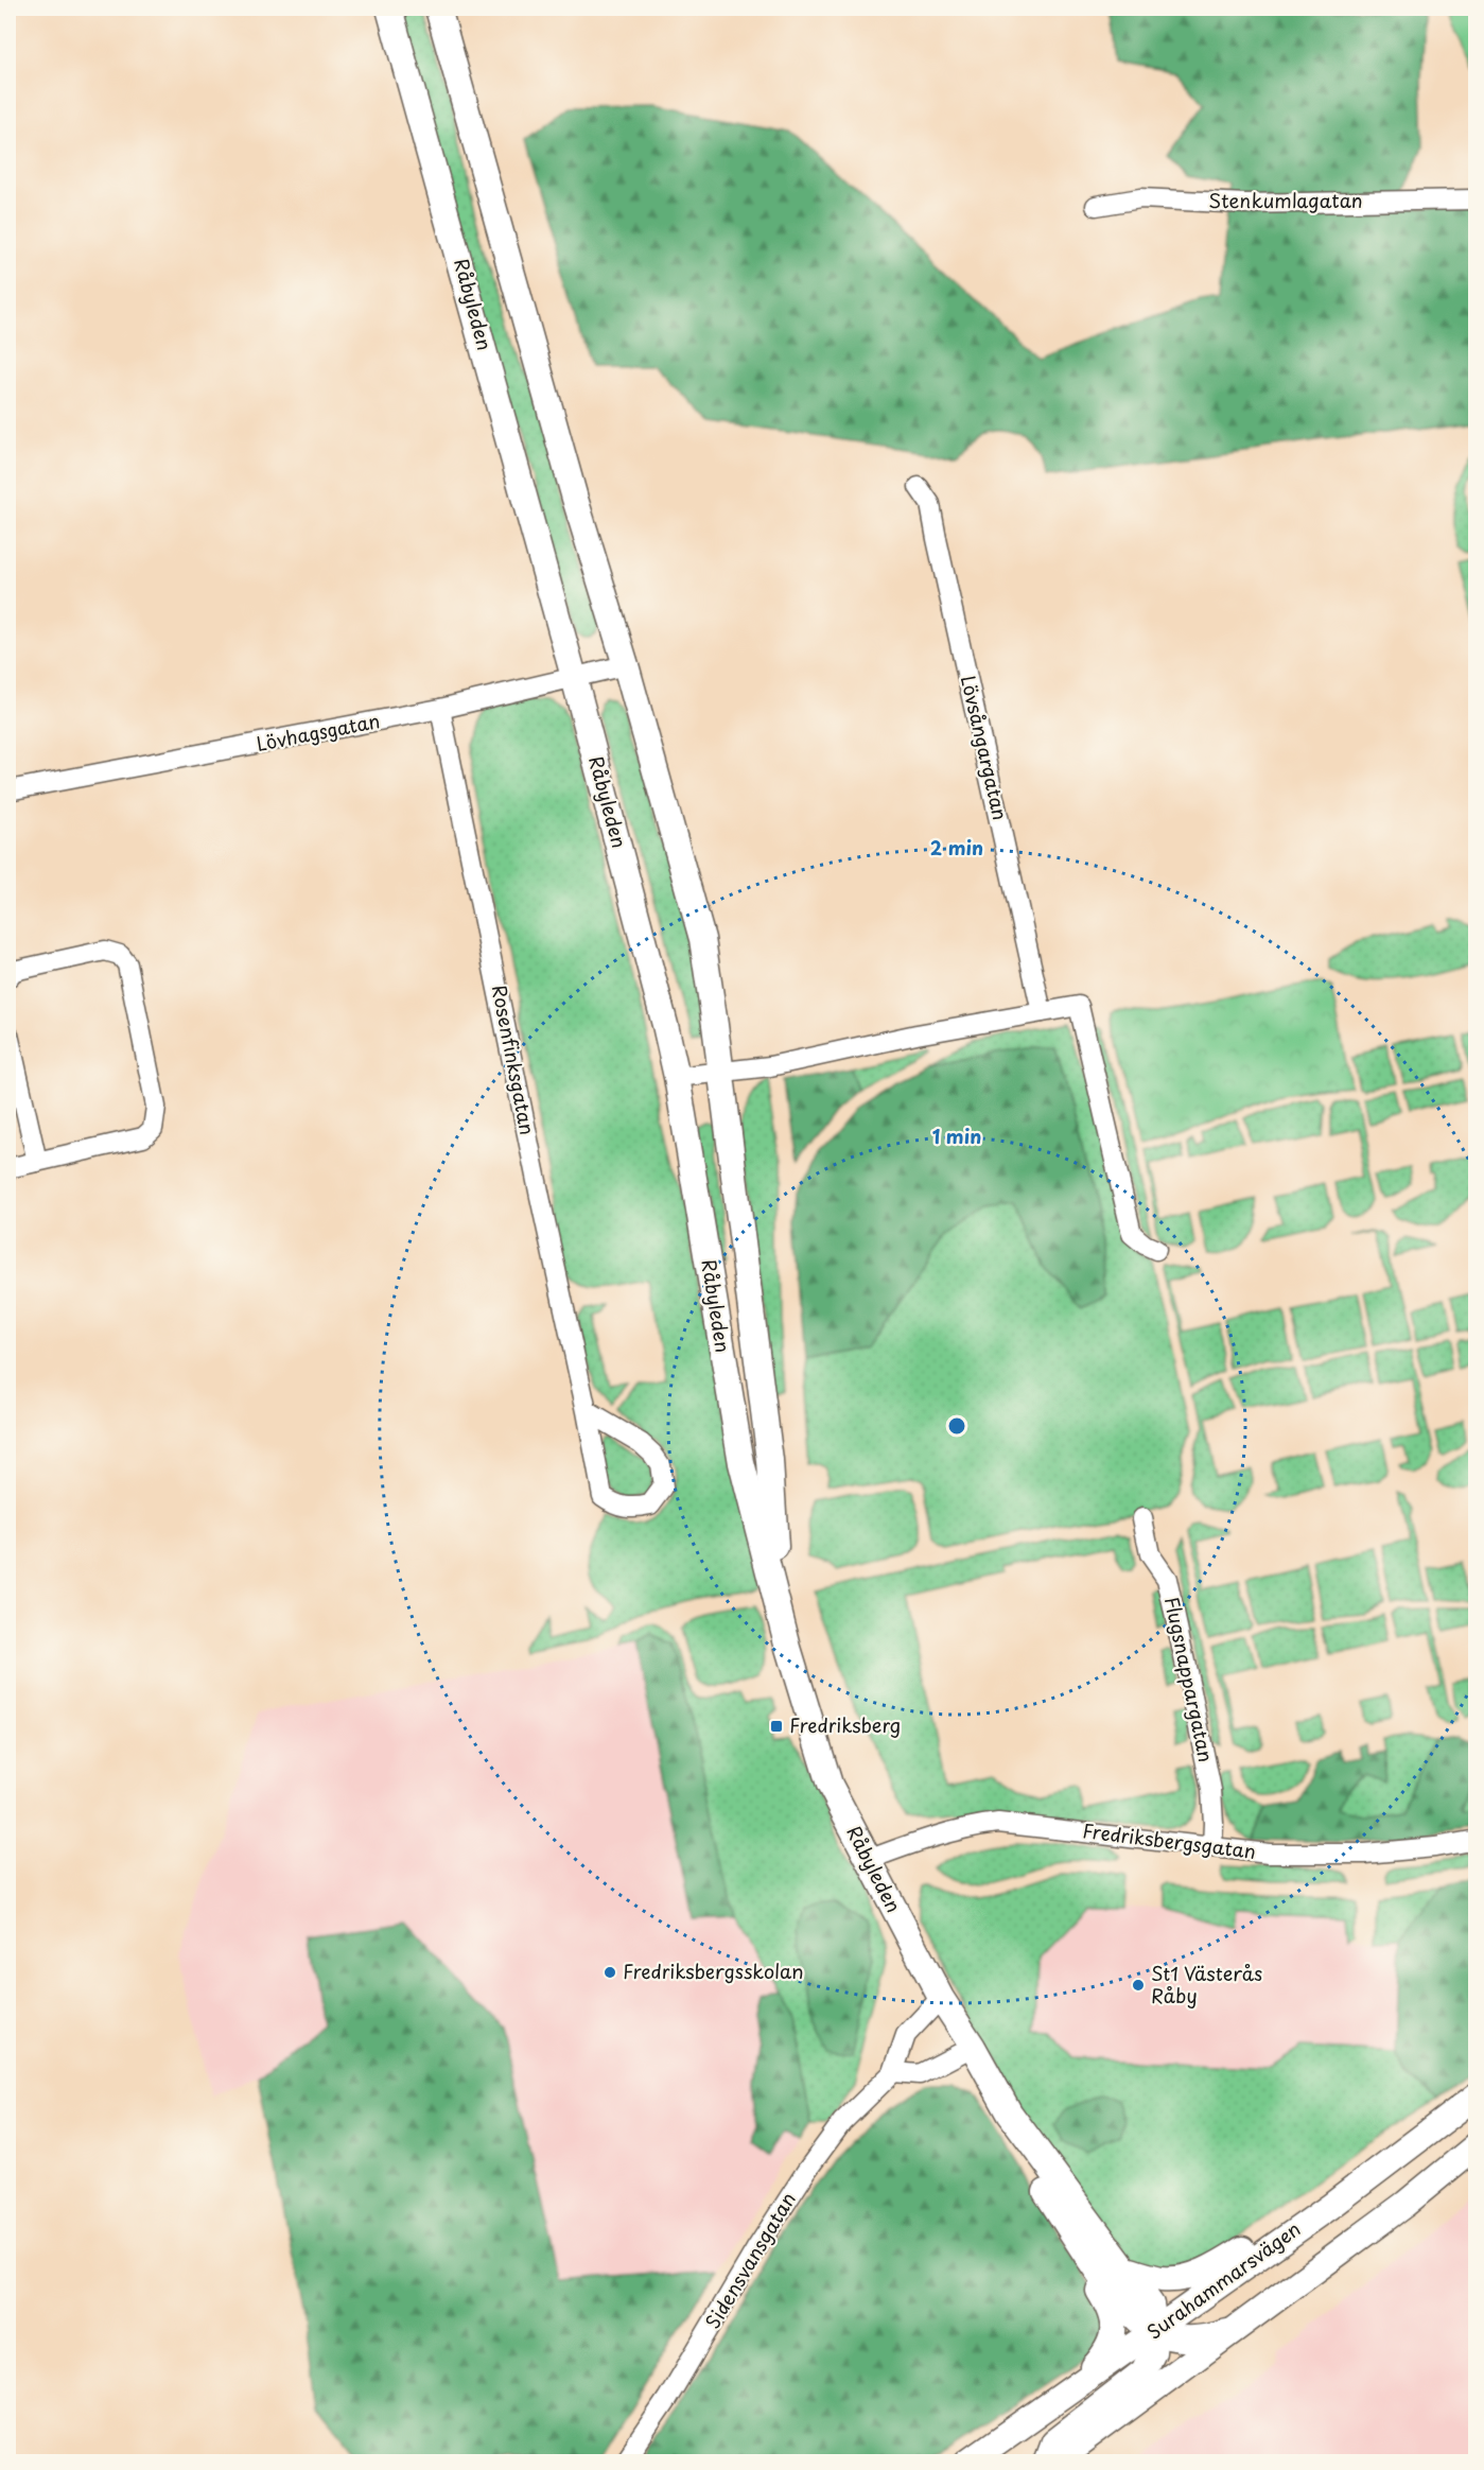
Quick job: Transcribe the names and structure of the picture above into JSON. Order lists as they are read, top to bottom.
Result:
{
  "streets": {
    "main road": ["Råbyleden", "Surahammarsvägen"],
    "street": [
      "Stenkumlagatan",
      "Lövhagsgatan",
      "Lövsångargatan",
      "Rosenfinksgatan",
      "Flugsnappargatan",
      "Fredriksbergsgatan",
      "Sidensvansgatan"
    ]
  },
  "crossings": [
    ["Råbyleden", "Lövhagsgatan"],
    ["Råbyleden", "Fredriksbergsgatan"],
    ["Råbyleden", "Sidensvansgatan"],
    ["Lövhagsgatan", "Rosenfinksgatan"],
    ["Flugsnappargatan", "Fredriksbergsgatan"]
  ],
  "places": {
    "transit": ["Fredriksberg"],
    "other": ["Fredriksbergsskolan", "St1 Västerås Råby"]
  },
  "rings": ["2 min", "1 min"]
}
